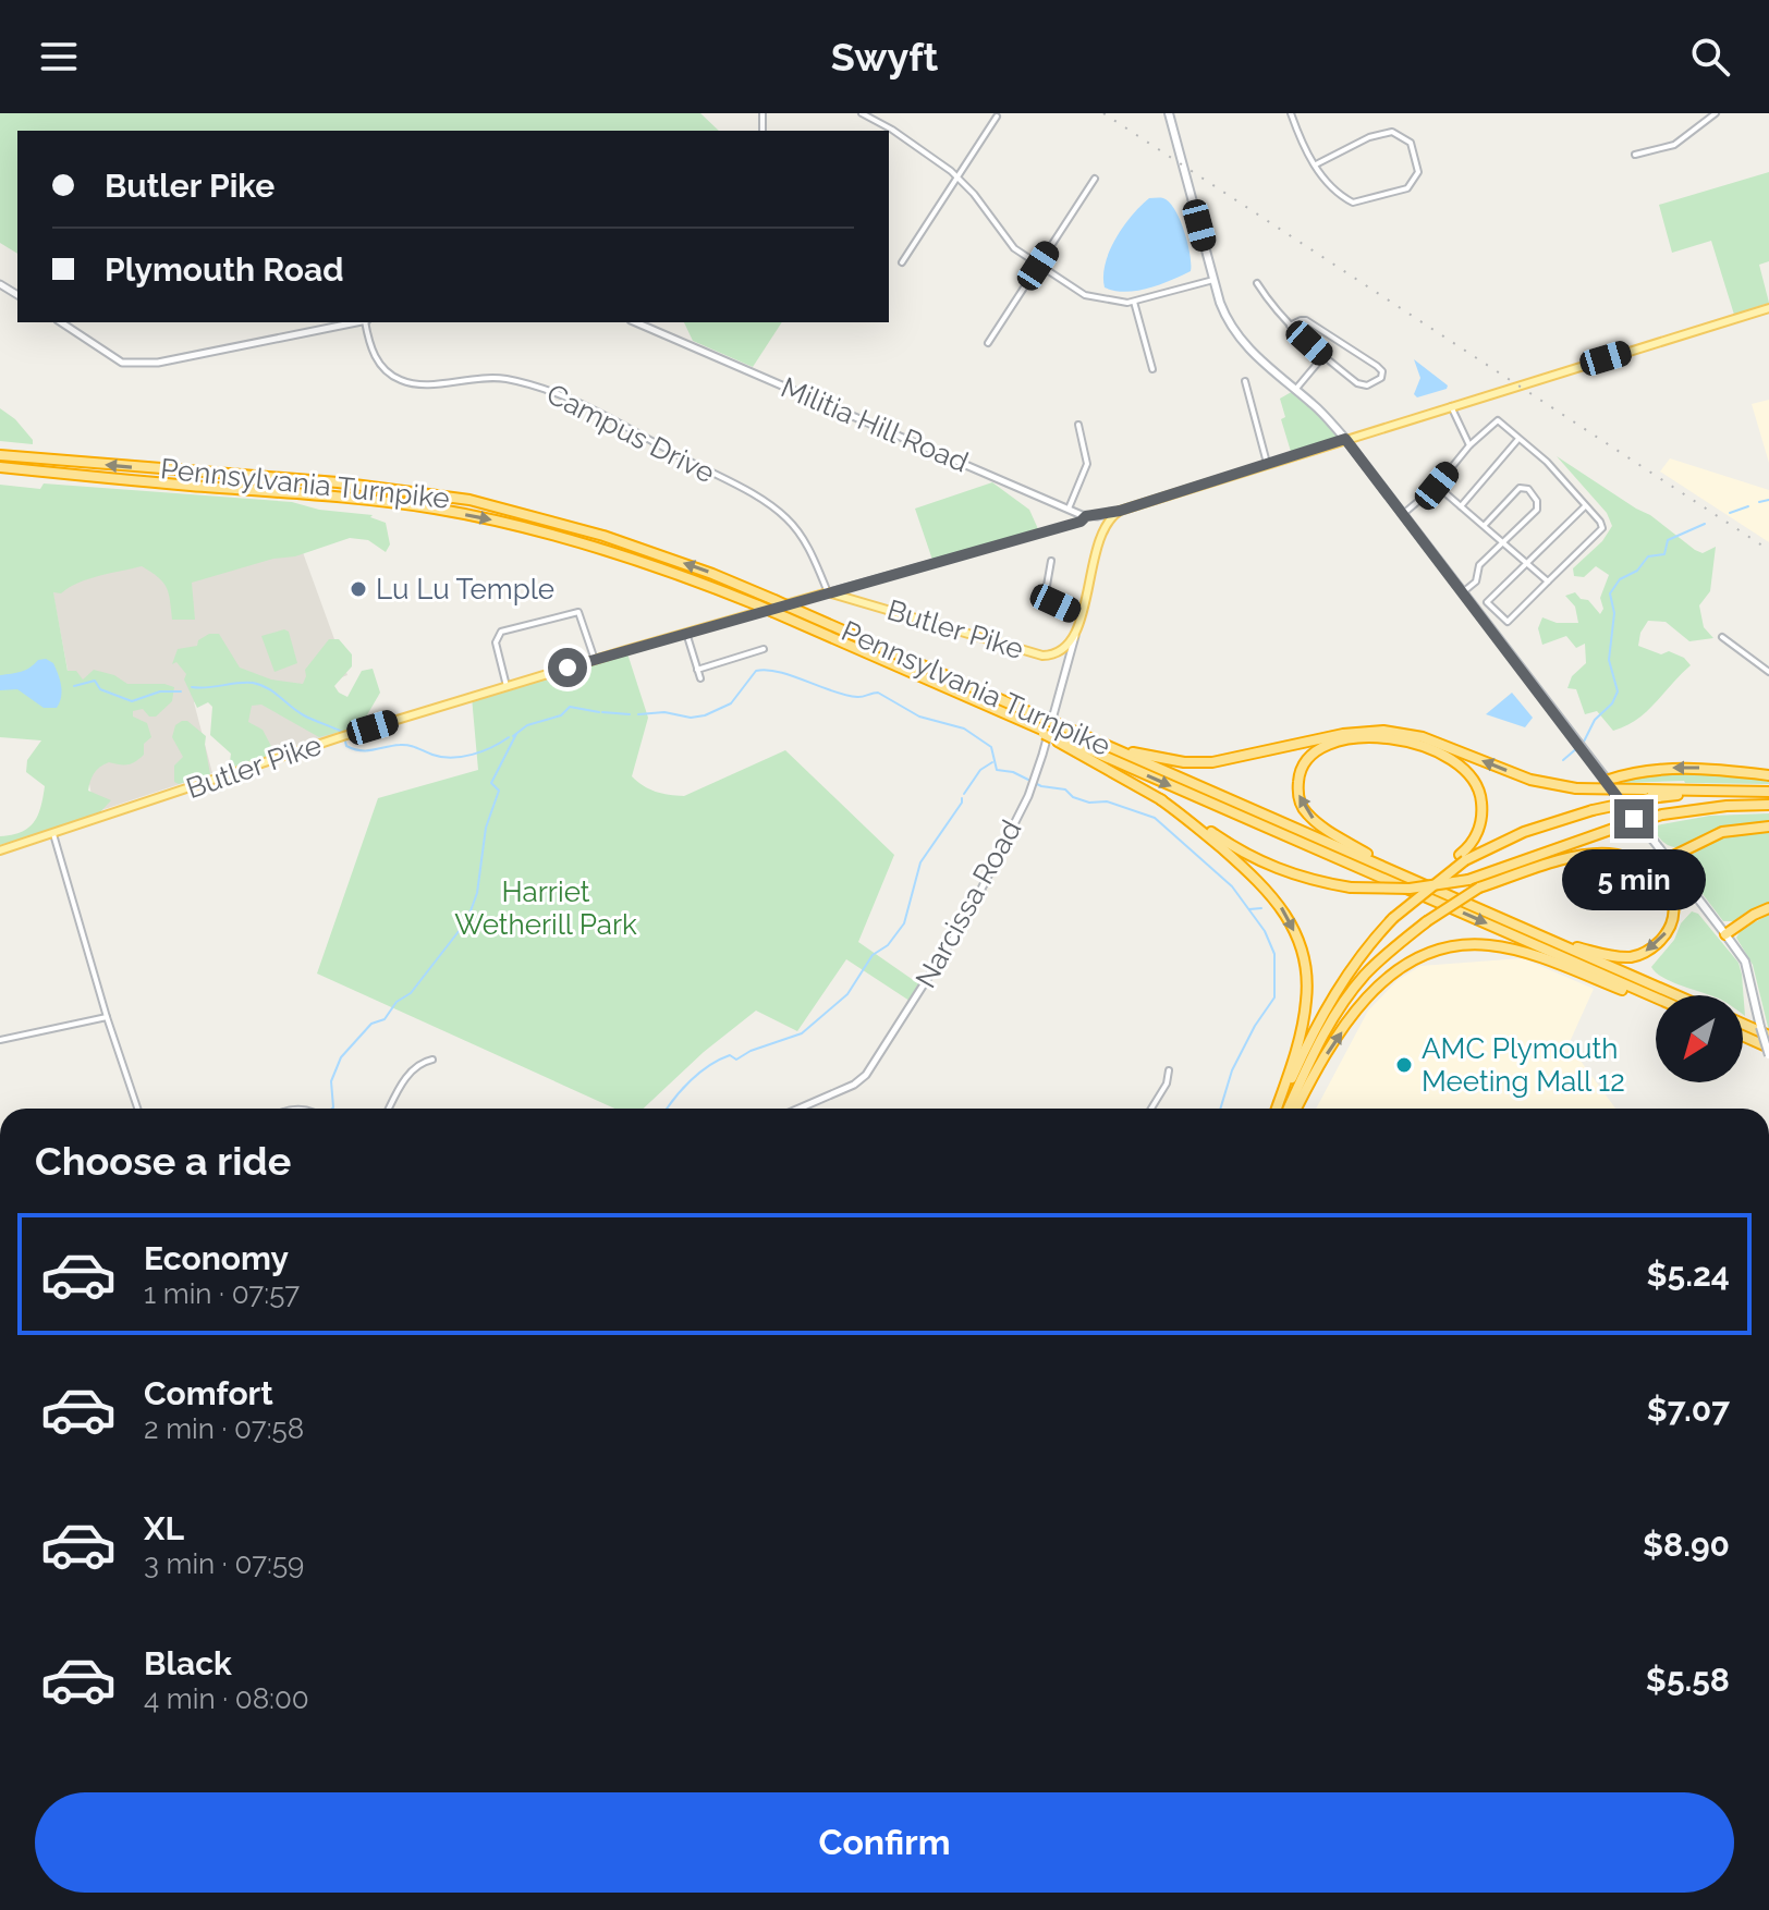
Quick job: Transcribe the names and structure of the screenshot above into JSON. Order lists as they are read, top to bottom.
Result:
{
  "streets": {
    "highway": ["Pennsylvania Turnpike"],
    "main road": ["Butler Pike"],
    "street": ["Militia Hill Road", "Campus Drive", "Narcissa Road"]
  },
  "crossings": [
    ["Campus Drive", "Butler Pike"],
    ["Butler Pike", "Narcissa Road"]
  ],
  "parks": ["Harriet Wetherill Park"],
  "places": ["Lu Lu Temple", "AMC Plymouth Meeting Mall 12"],
  "north": "bottom left",
  "page": {
    "header": "Swyft",
    "banner": ["Butler Pike", "Plymouth Road"],
    "bubble": "5 min",
    "heading": "Choose a ride",
    "list": [
      {
        "name": "Economy",
        "note": "1 min · 07:57",
        "value": "$5.24"
      },
      {
        "name": "Comfort",
        "note": "2 min · 07:58",
        "value": "$7.07"
      },
      {
        "name": "XL",
        "note": "3 min · 07:59",
        "value": "$8.90"
      },
      {
        "name": "Black",
        "note": "4 min · 08:00",
        "value": "$5.58"
      }
    ],
    "buttons": "Confirm"
  }
}
